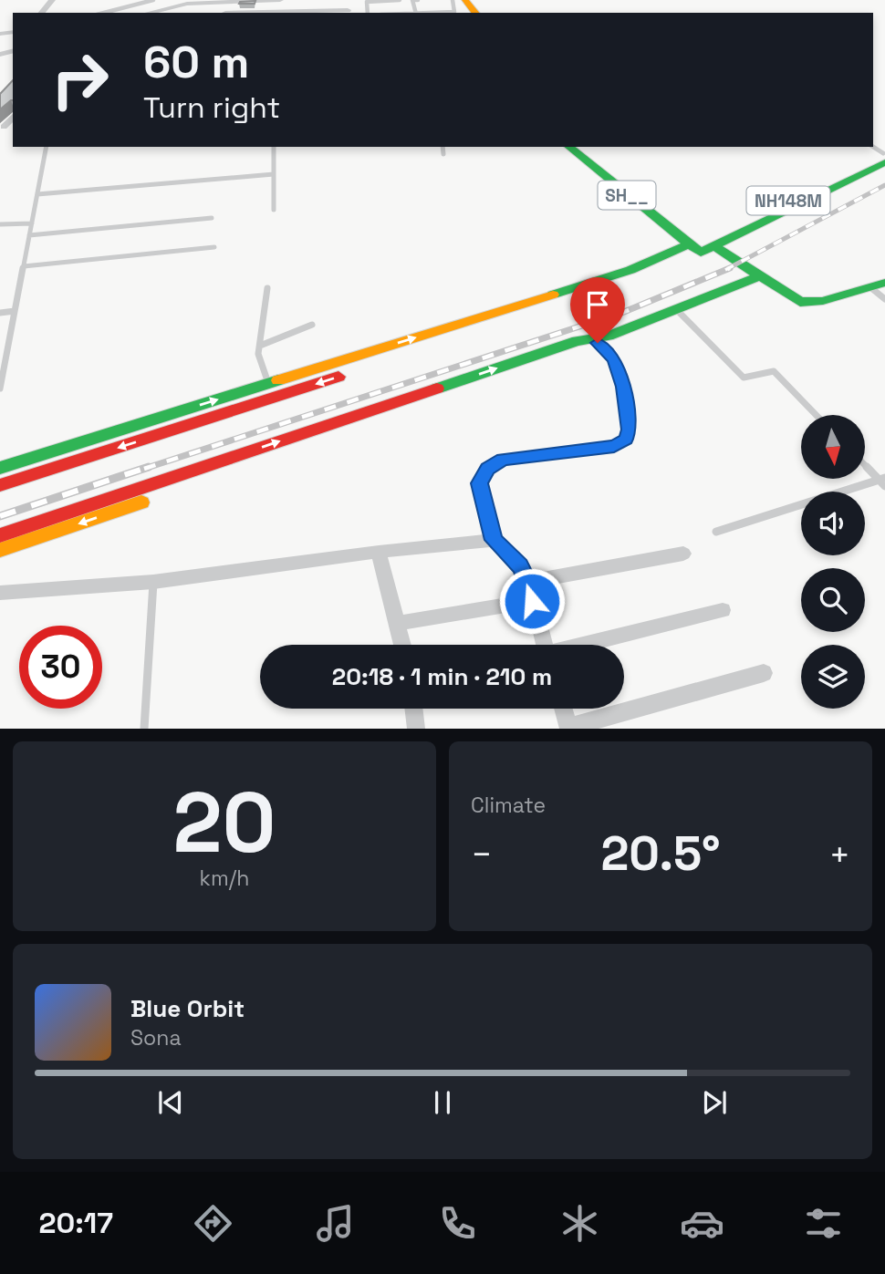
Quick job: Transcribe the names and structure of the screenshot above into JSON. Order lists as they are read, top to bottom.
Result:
{
  "streets": {
    "main road": ["SH__", "NH148M"]
  },
  "crossings": [
    ["SH__", "NH148M"]
  ],
  "north": "bottom",
  "page": {
    "turn": ["60 m", "Turn right"],
    "limit": "30",
    "trip": "20:18 · 1 min · 210 m",
    "tile": [
      ["20", "km/h"],
      "Climate"
    ],
    "heat": ["−", "20.5°", "+"],
    "song": ["Blue Orbit", "Sona"],
    "tabs": "20:17"
  }
}
